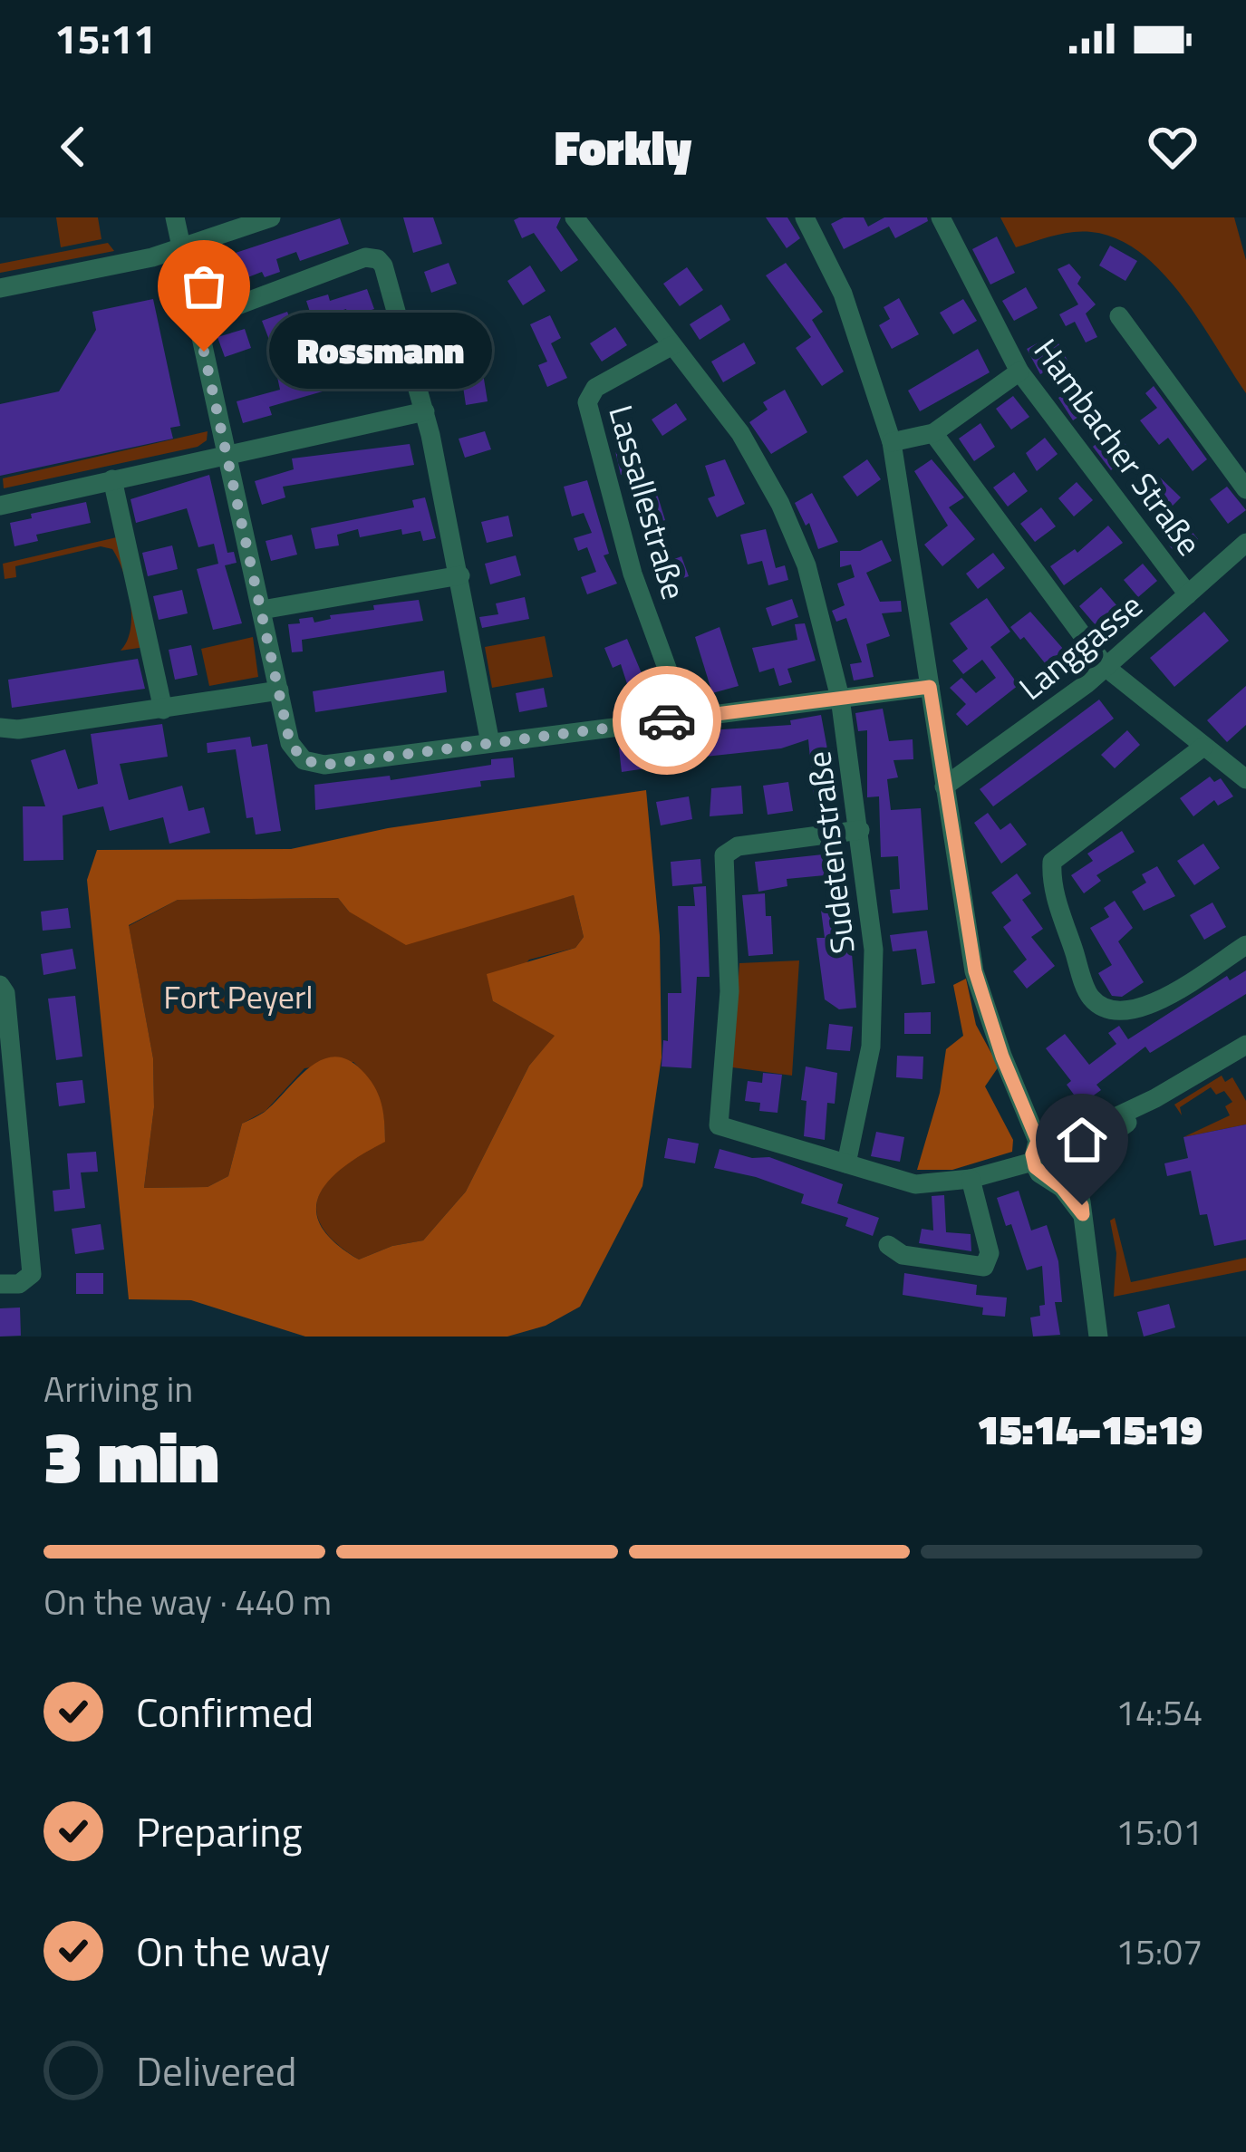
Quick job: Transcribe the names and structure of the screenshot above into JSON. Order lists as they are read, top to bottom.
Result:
{
  "streets": {
    "street": [
      "Hambacher Straße",
      "Lassallestraße",
      "Langgasse",
      "Sudetenstraße"
    ]
  },
  "crossings": [
    ["Hambacher Straße", "Langgasse"],
    ["Lassallestraße", "Sudetenstraße"]
  ],
  "parks": ["Fort Peyerl"],
  "places": ["Rossmann"],
  "page": {
    "status": "15:11",
    "header": "Forkly",
    "bubble": "Rossmann",
    "heading": ["3 min", "Arriving in", "15:14–15:19"],
    "bar": "On the way · 440 m",
    "list": [
      ["Confirmed", "14:54"],
      ["Preparing", "15:01"],
      ["On the way", "15:07"],
      "Delivered"
    ]
  }
}
